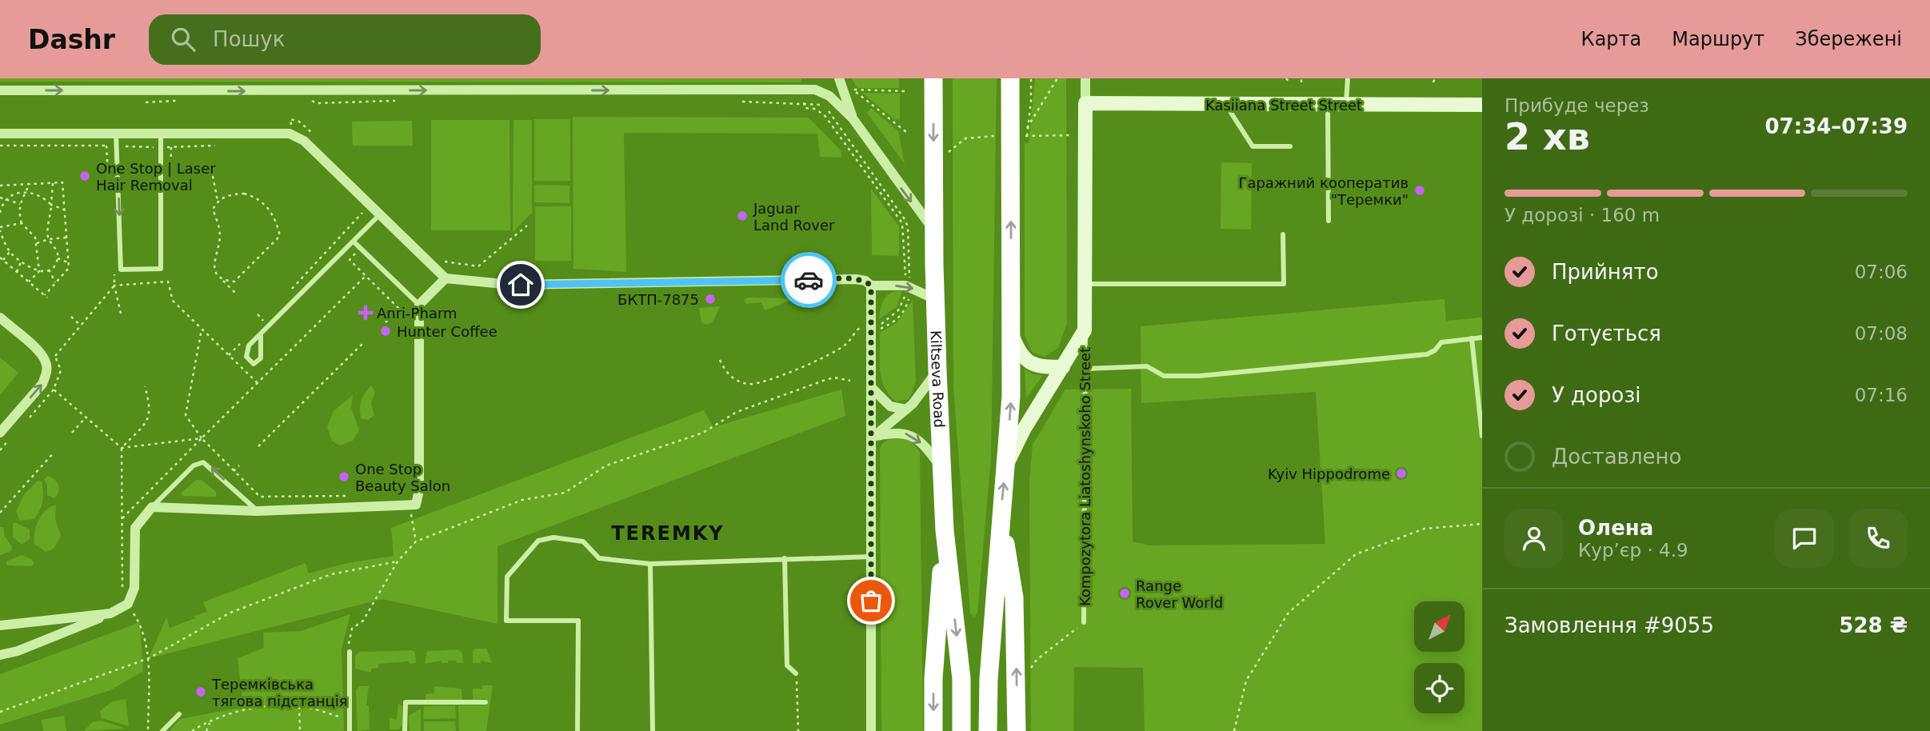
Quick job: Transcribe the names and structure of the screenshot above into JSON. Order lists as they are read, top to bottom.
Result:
{
  "streets": {
    "highway": ["Kiltseva Road"],
    "street": ["Kasiiana Street Street", "Kompozytora Liatoshynskoho Street"]
  },
  "crossings": [
    ["Kasiiana Street Street", "Kompozytora Liatoshynskoho Street"]
  ],
  "districts": ["TEREMKY"],
  "places": {
    "other": [
      "One Stop | Laser Hair Removal",
      "Гаражний кооператив \"Теремки\"",
      "Jaguar Land Rover",
      "БКТП-7875",
      "Hunter Coffee",
      "Kyiv Hippodrome",
      "One Stop Beauty Salon",
      "Range Rover World",
      "Теремківська тягова підстанція"
    ],
    "health": ["Anri-Pharm"]
  },
  "north": "top right",
  "page": {
    "header": "Dashr",
    "search": "Пошук",
    "nav": ["Карта", "Маршрут", "Збережені"],
    "heading": ["2 хв", "Прибуде через", "07:34–07:39"],
    "panel": [
      "Олена",
      "Кур’єр · 4.9",
      "Замовлення #9055",
      "528 ₴"
    ],
    "bar": "У дорозі · 160 m",
    "list": [
      ["Прийнято", "07:06"],
      ["Готується", "07:08"],
      ["У дорозі", "07:16"],
      "Доставлено"
    ]
  }
}
